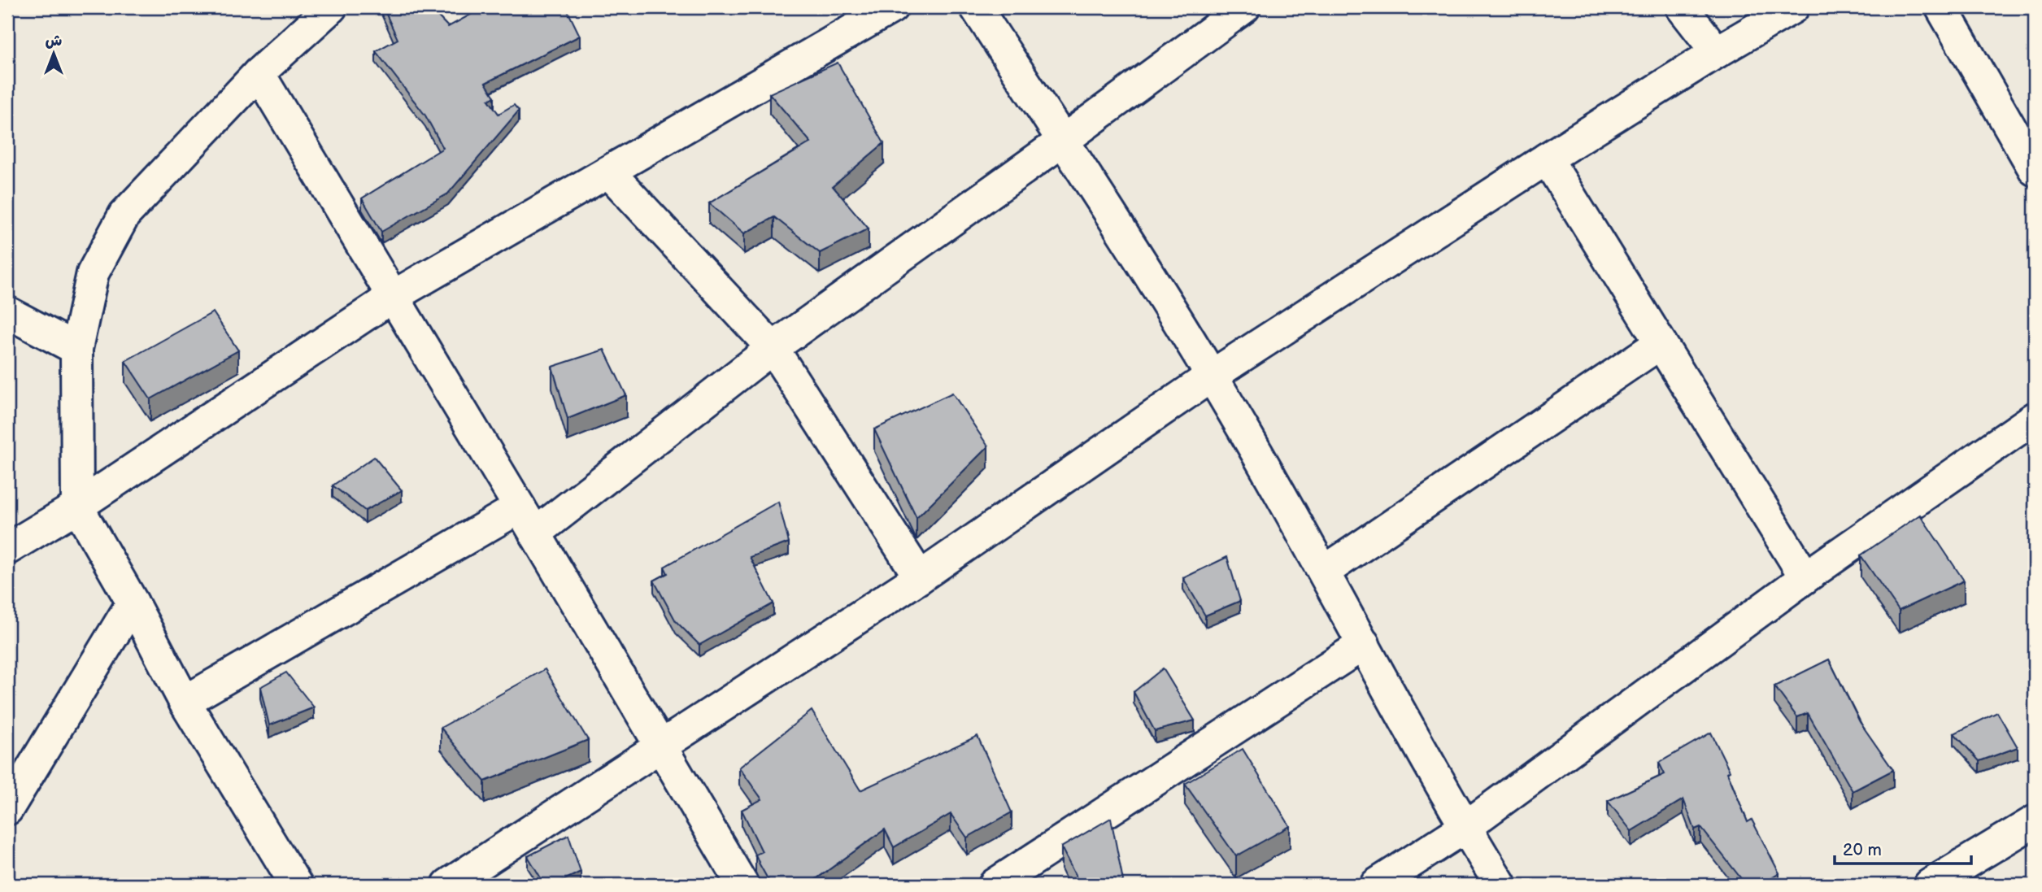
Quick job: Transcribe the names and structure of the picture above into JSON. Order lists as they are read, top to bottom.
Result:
{
  "scale_bar": "20 m",
  "north": "top"
}
